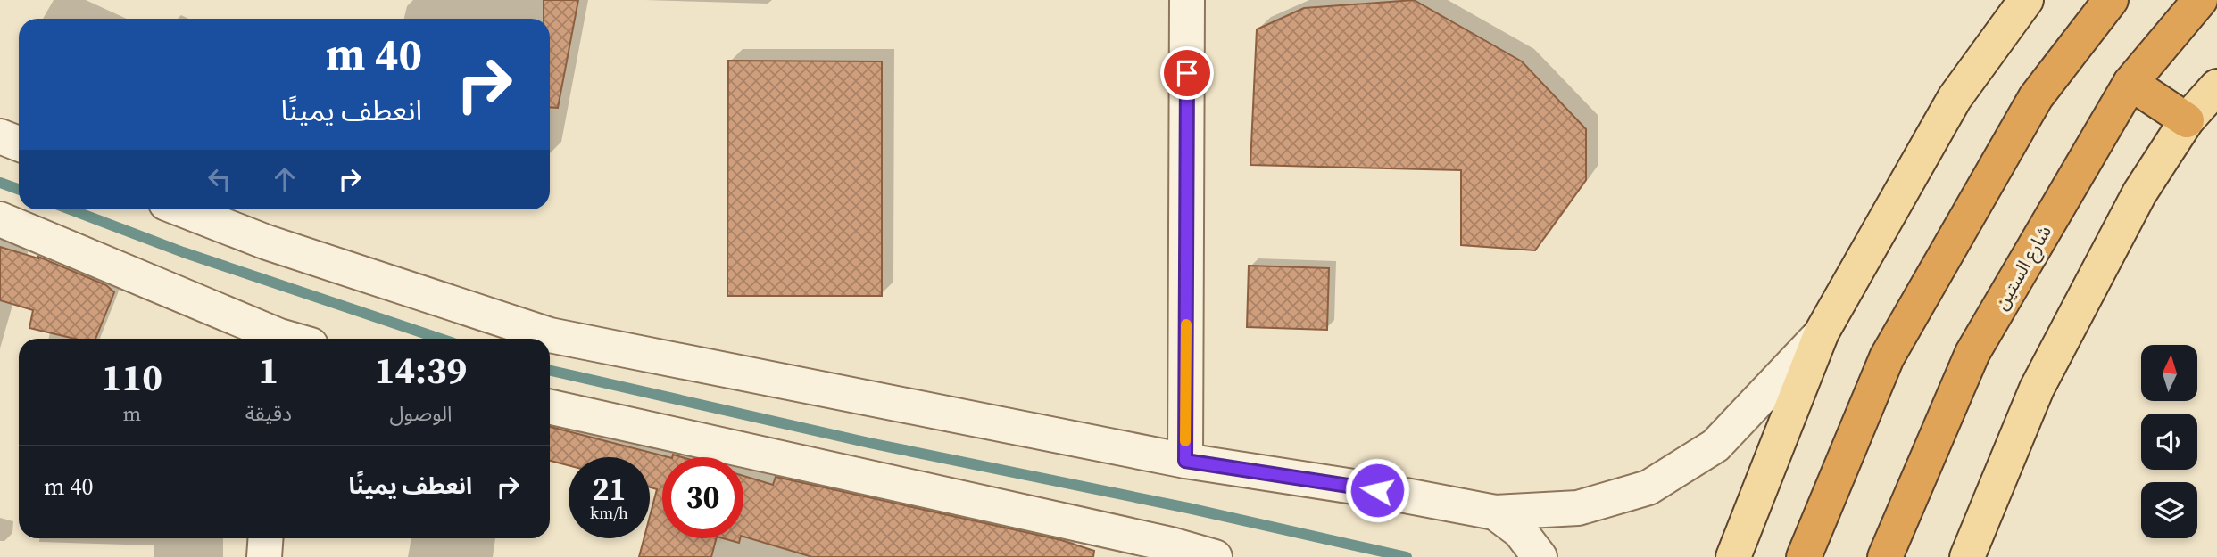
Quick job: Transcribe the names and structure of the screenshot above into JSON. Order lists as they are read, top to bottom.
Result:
{
  "streets": {
    "highway": ["شارع الستين"]
  },
  "north": "top",
  "page": {
    "turn": ["40 m", "انعطف يمينًا"],
    "eta": [
      "14:39",
      "الوصول",
      "1",
      "دقيقة",
      "110",
      "m"
    ],
    "list": [
      {
        "name": "انعطف يمينًا",
        "value": "40 m"
      }
    ],
    "speed": "21 km/h",
    "limit": "30"
  }
}
